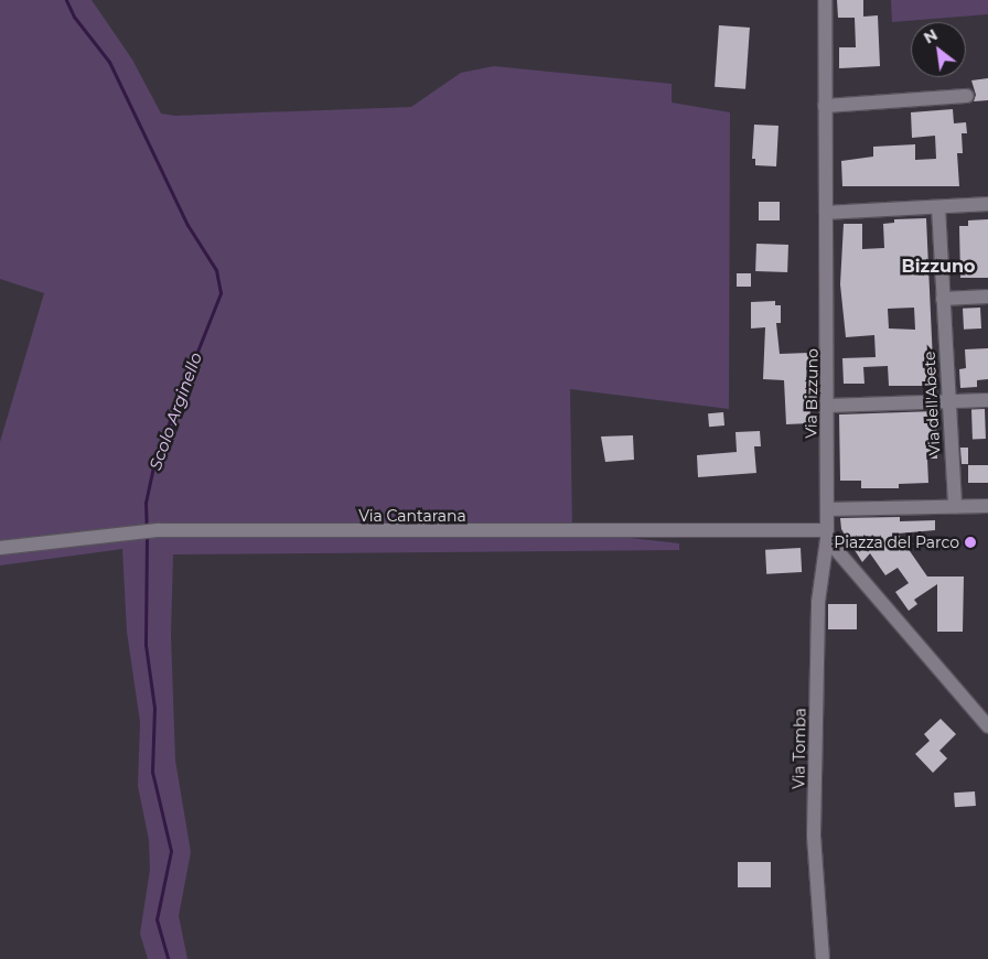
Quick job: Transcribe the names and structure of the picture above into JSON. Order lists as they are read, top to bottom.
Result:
{
  "streets": {
    "street": [
      "Via Bizzuno",
      "Via dell'Abete",
      "Via Cantarana",
      "Via Tomba"
    ]
  },
  "crossings": [
    ["Via Bizzuno", "Via Cantarana"],
    ["Via Bizzuno", "Via Tomba"],
    ["Via Cantarana", "Via Tomba"]
  ],
  "districts": ["Bizzuno"],
  "water": ["Scolo Arginello"],
  "places": ["Piazza del Parco"],
  "north": "top left"
}
